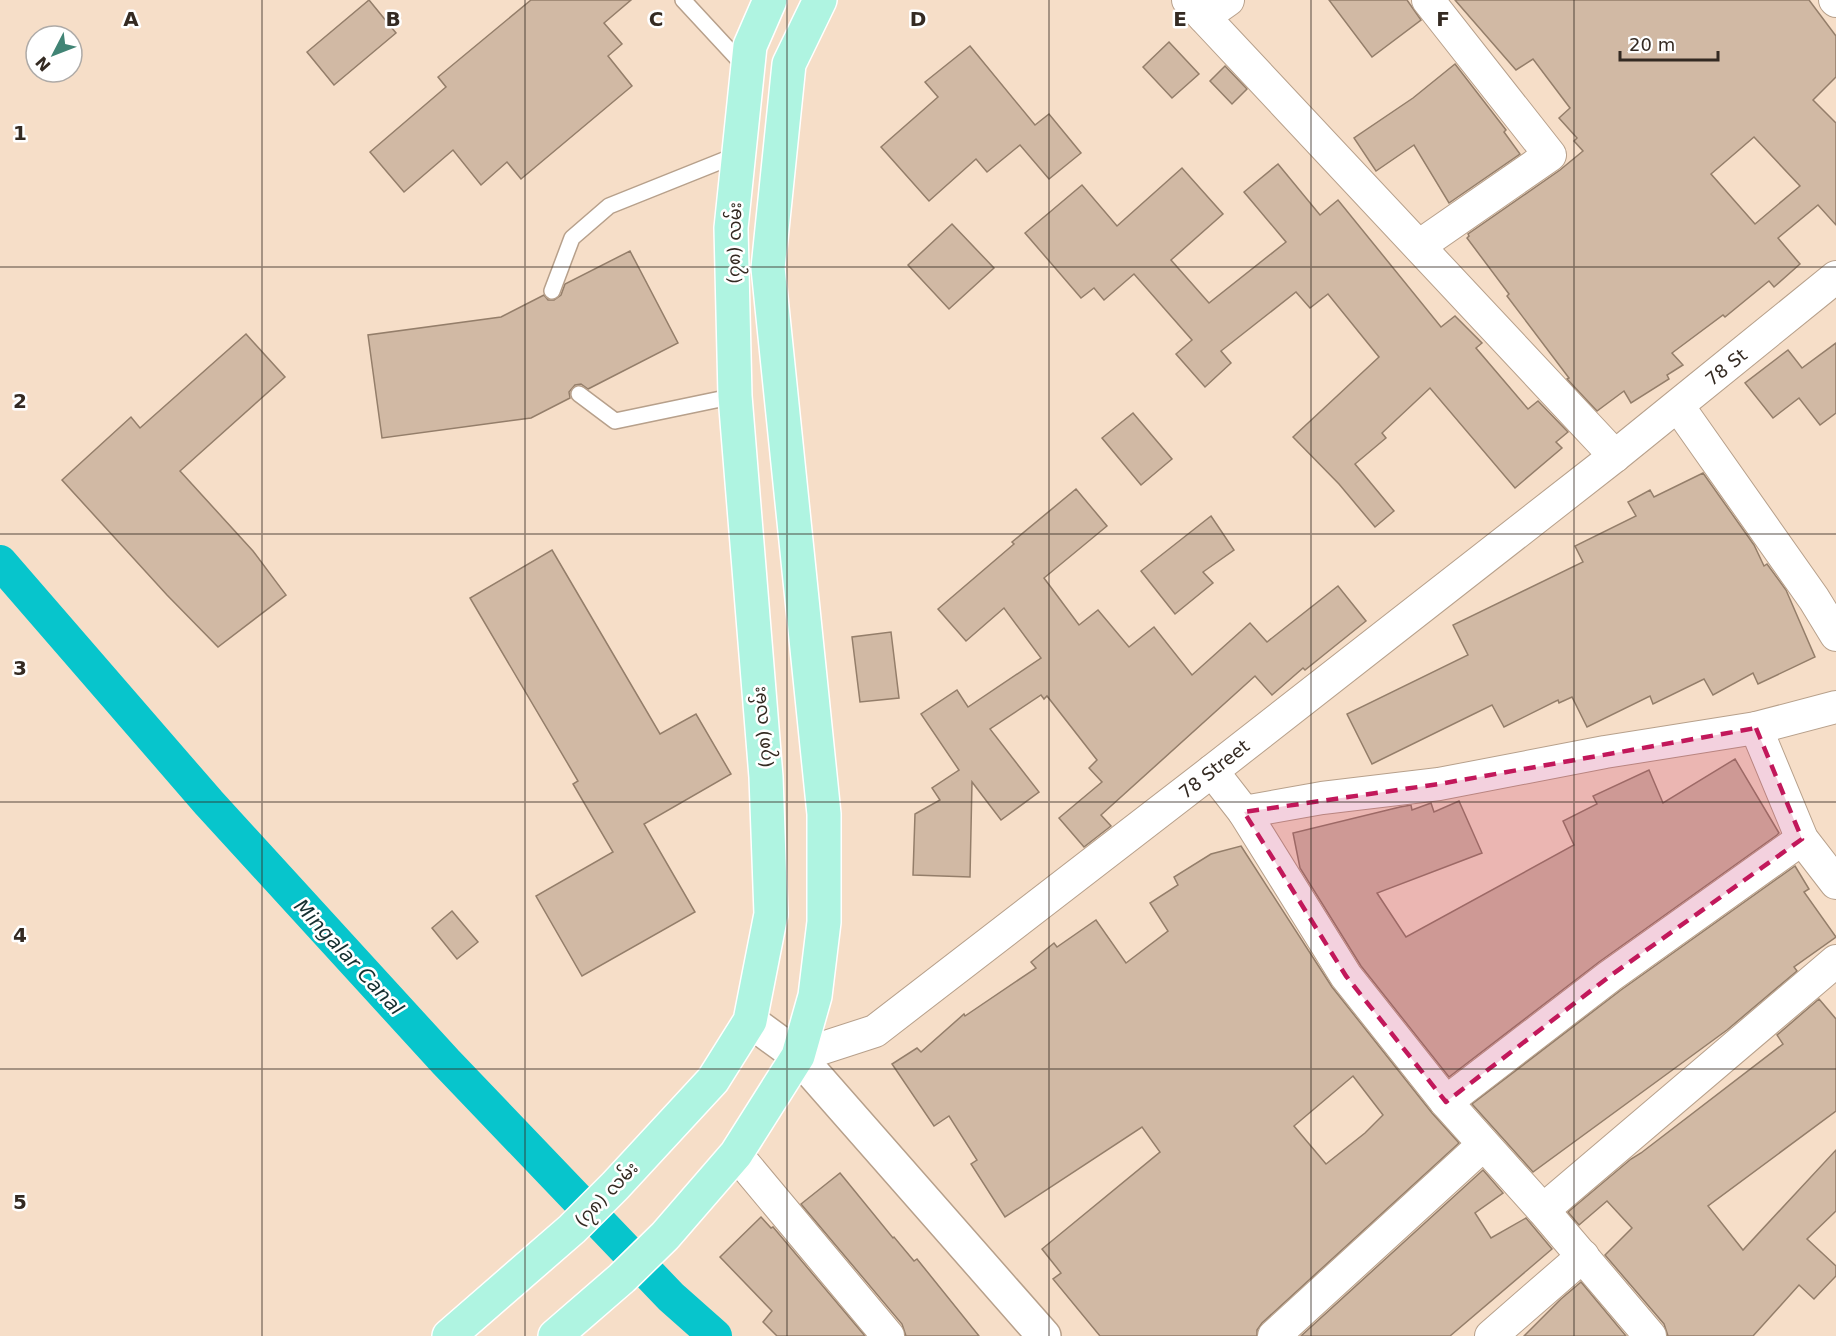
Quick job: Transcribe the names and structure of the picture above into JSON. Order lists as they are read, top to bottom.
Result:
{
  "streets": {
    "main road": ["(၇၈) လမ်း"],
    "street": ["78 St", "78 Street"]
  },
  "crossings": [
    ["(၇၈) လမ်း", "78 Street"],
    ["78 St", "78 Street"]
  ],
  "water": ["Mingalar Canal"],
  "scale_bar": "20 m",
  "north": "bottom left",
  "grid": {
    "columns": [
      "A",
      "B",
      "C",
      "D",
      "E",
      "F"
    ],
    "rows": [
      "1",
      "2",
      "3",
      "4",
      "5"
    ]
  }
}
